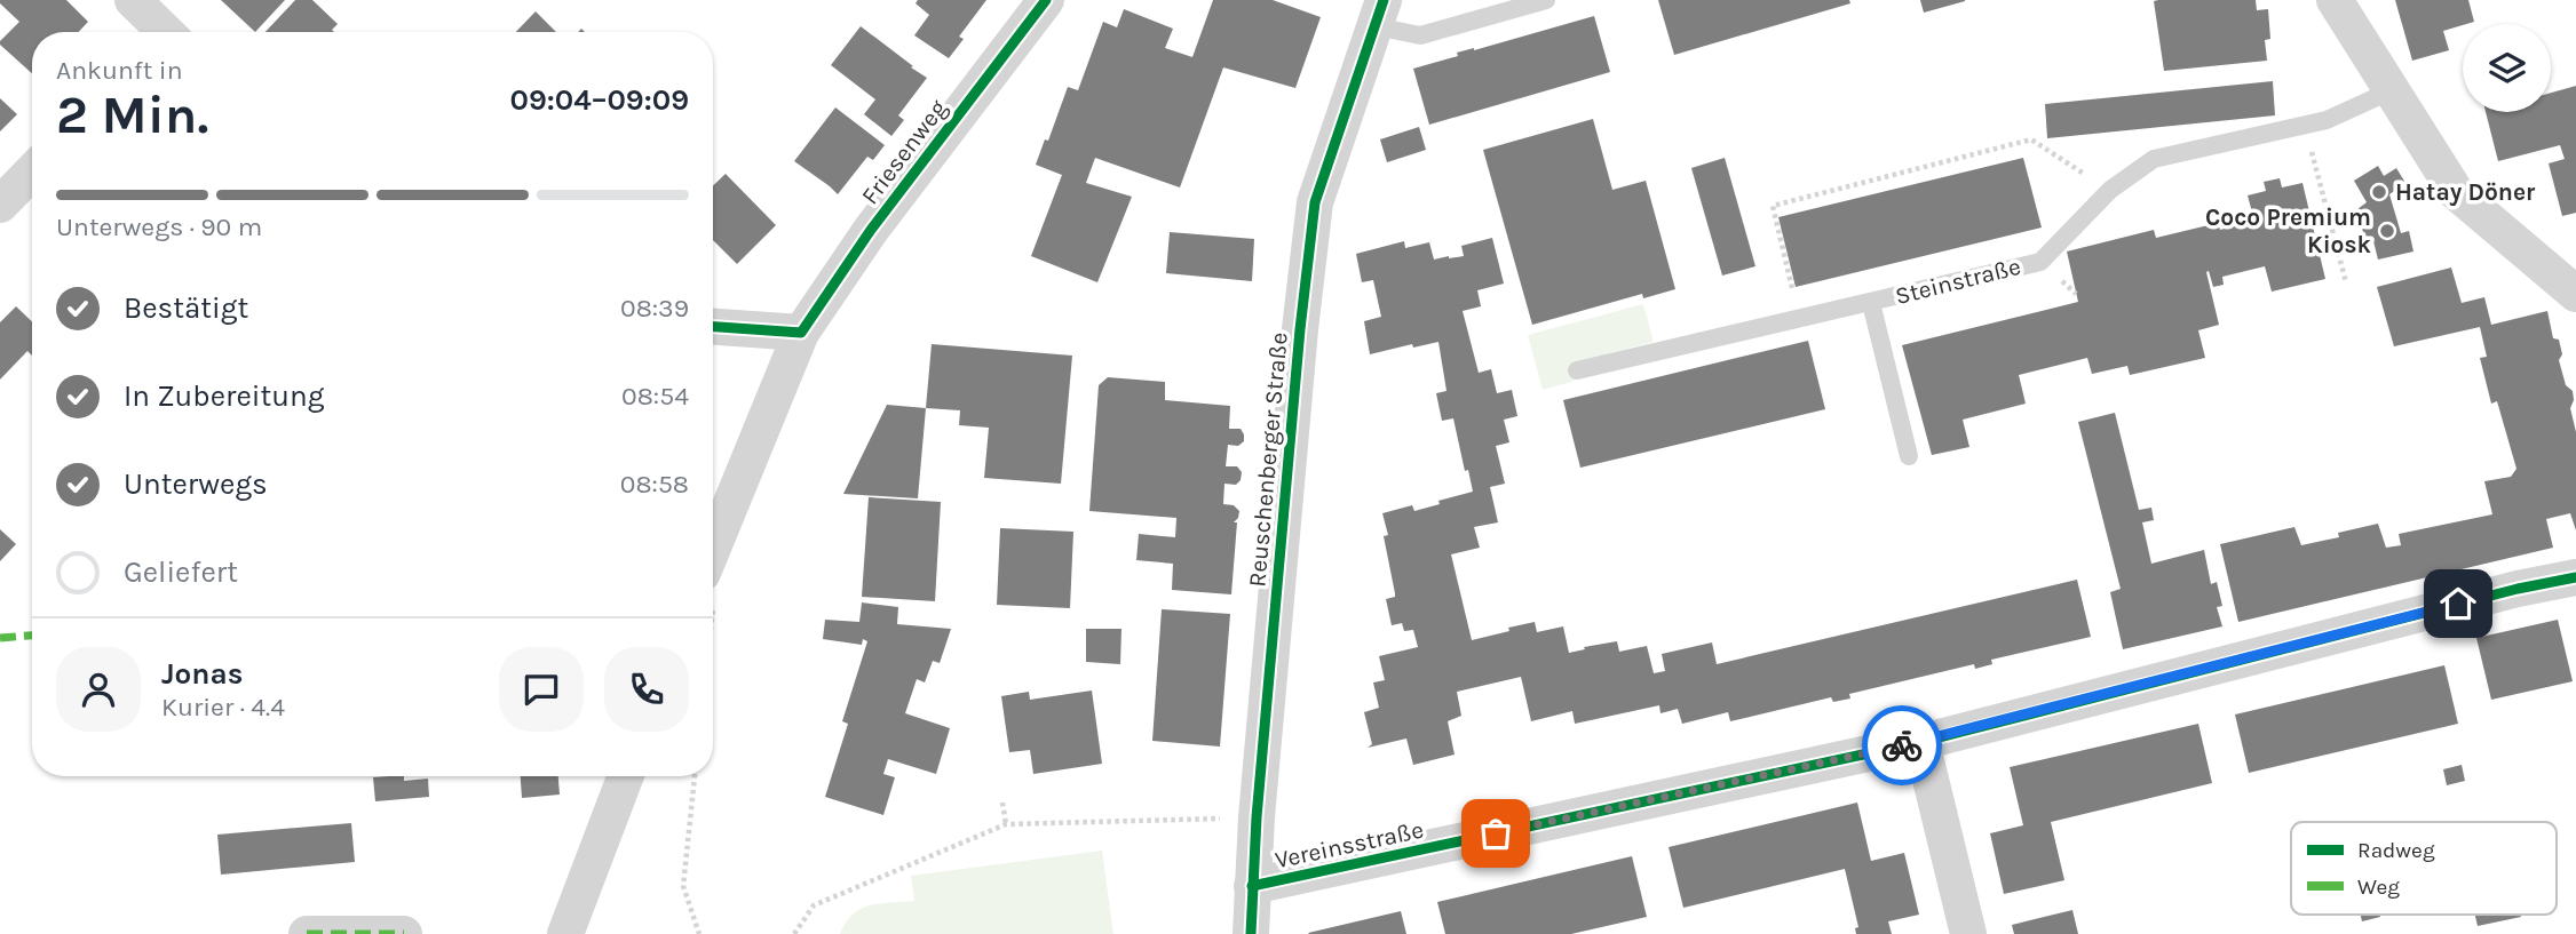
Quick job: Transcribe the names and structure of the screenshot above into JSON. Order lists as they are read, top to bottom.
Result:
{
  "streets": {
    "street": ["Friesenweg", "Reuschenberger Straße", "Vereinsstraße"],
    "lane": ["Steinstraße"]
  },
  "crossings": [
    ["Reuschenberger Straße", "Vereinsstraße"]
  ],
  "places": ["Hatay Döner", "Coco Premium Kiosk"],
  "legend": ["Radweg", "Weg"],
  "page": {
    "heading": ["2 Min.", "Ankunft in", "09:04–09:09"],
    "panel": ["Jonas", "Kurier · 4.4"],
    "bar": "Unterwegs · 90 m",
    "list": [
      ["Bestätigt", "08:39"],
      ["In Zubereitung", "08:54"],
      ["Unterwegs", "08:58"],
      "Geliefert"
    ]
  }
}
